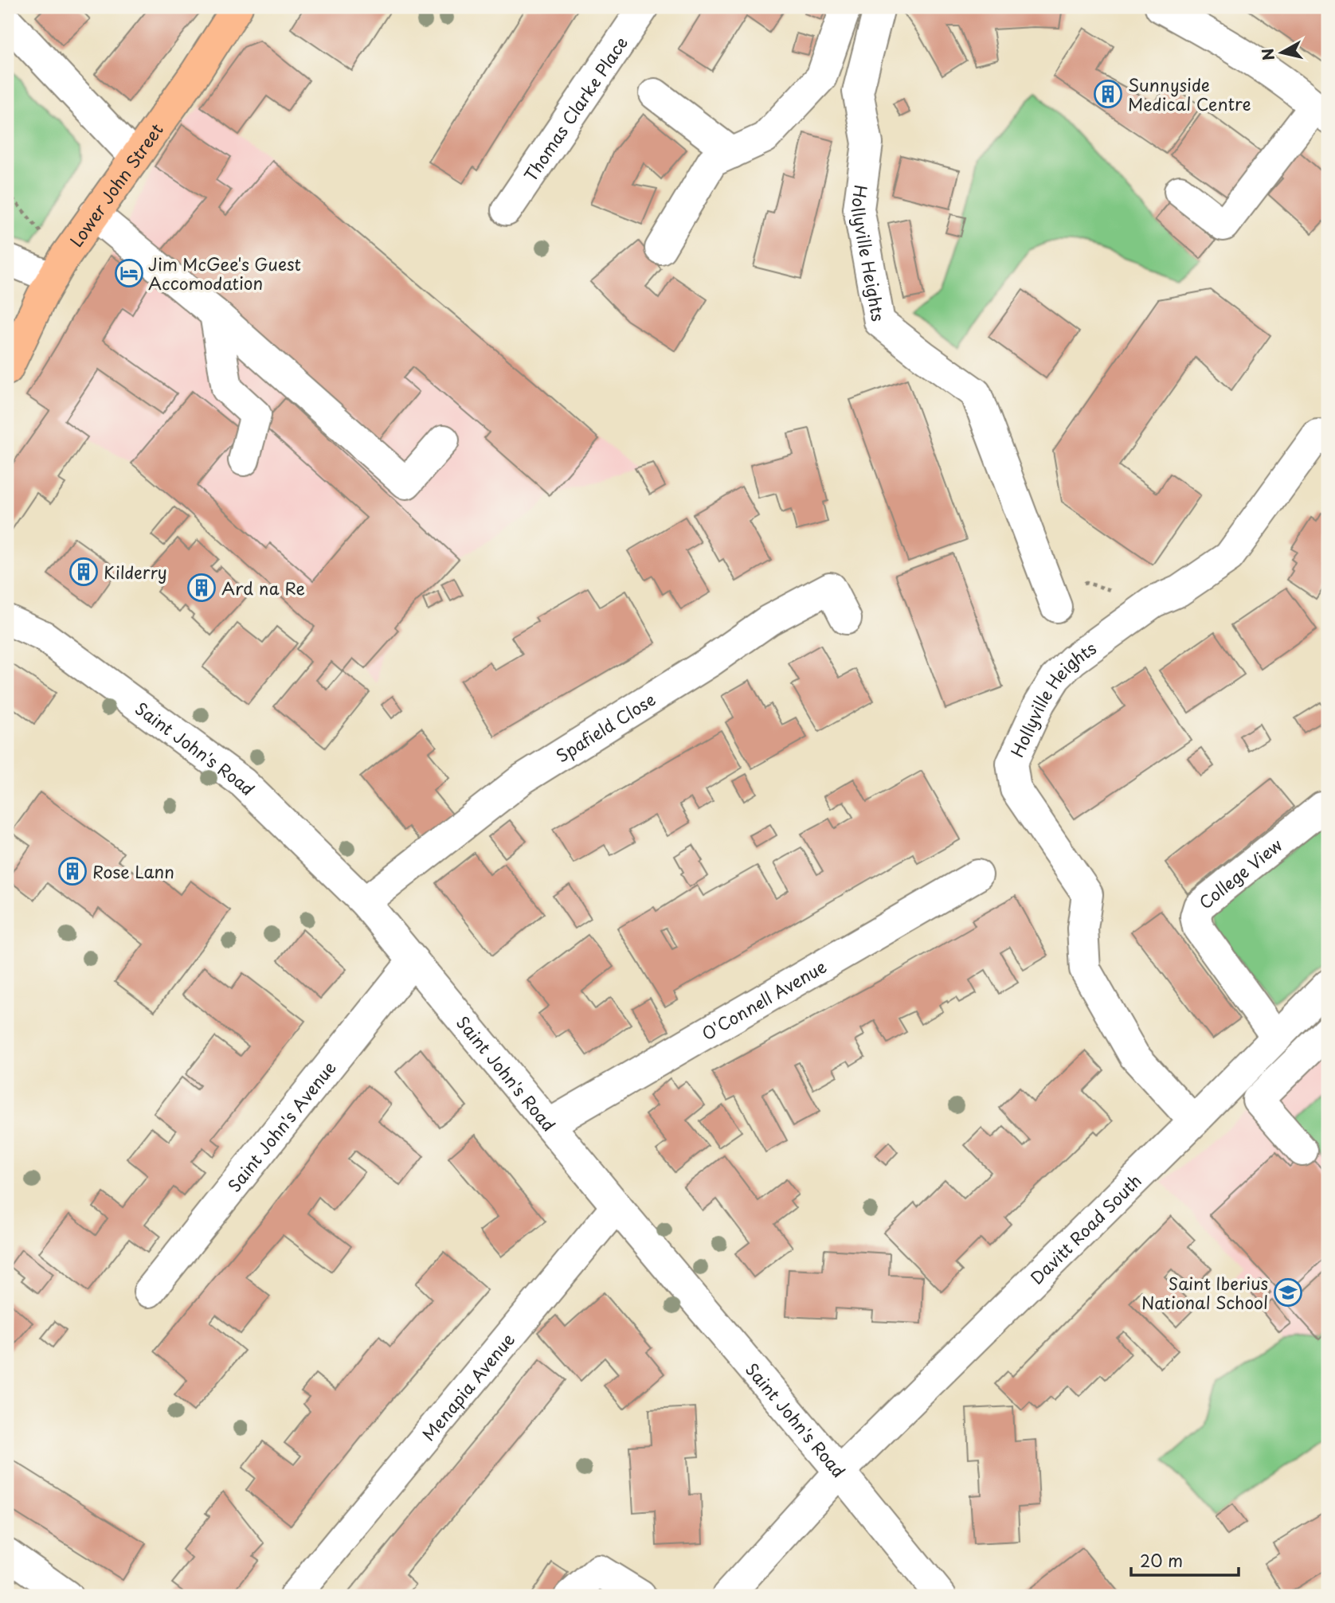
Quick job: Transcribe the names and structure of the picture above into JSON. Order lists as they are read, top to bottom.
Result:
{
  "streets": {
    "main road": ["Lower John Street"],
    "street": [
      "Thomas Clarke Place",
      "Hollyville Heights",
      "Spafield Close",
      "Saint John's Road",
      "College View",
      "O'Connell Avenue",
      "Saint John's Avenue",
      "Davitt Road South",
      "Menapia Avenue"
    ]
  },
  "crossings": [
    ["Hollyville Heights", "Davitt Road South"],
    ["Spafield Close", "Saint John's Road"],
    ["Saint John's Road", "O'Connell Avenue"],
    ["Saint John's Road", "Saint John's Avenue"],
    ["Saint John's Road", "Davitt Road South"],
    ["Saint John's Road", "Menapia Avenue"],
    ["College View", "Davitt Road South"]
  ],
  "places": {
    "building": [
      "Sunnyside Medical Centre",
      "Kilderry",
      "Ard na Re",
      "Rose Lann"
    ],
    "hotel": ["Jim McGee's Guest Accomodation"],
    "school or university": ["Saint Iberius National School"]
  },
  "scale_bar": "20 m",
  "north": "left"
}
